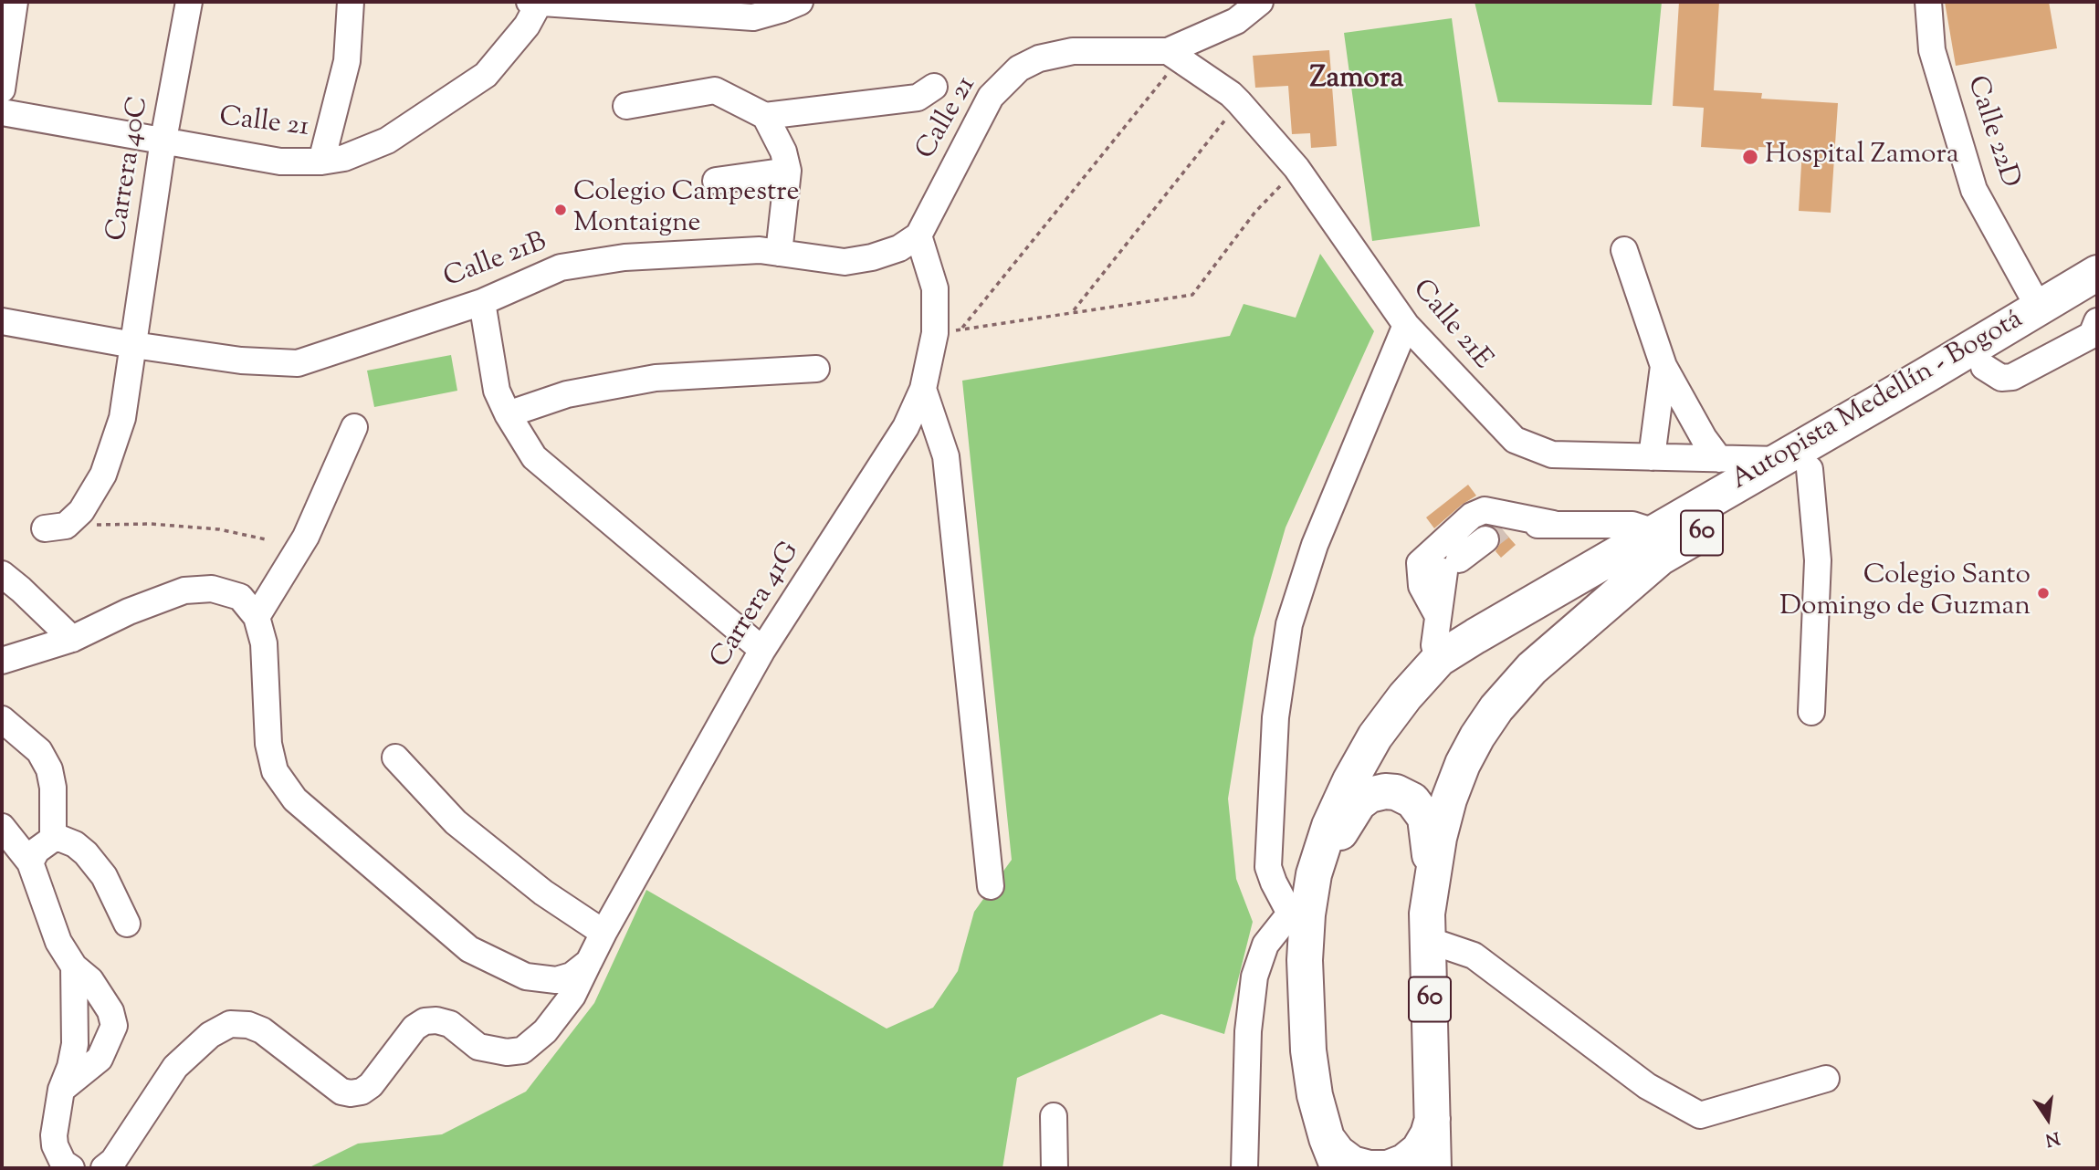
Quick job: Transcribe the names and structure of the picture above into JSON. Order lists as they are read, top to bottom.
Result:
{
  "streets": {
    "highway": ["Autopista Medellín - Bogotá", "60"],
    "street": [
      "Calle 21",
      "Calle 22D",
      "Carrera 40C",
      "Calle 21B",
      "Calle 21E",
      "Carrera 41G"
    ]
  },
  "crossings": [
    ["Calle 21", "Carrera 40C"],
    ["Calle 21", "Calle 21B"],
    ["Calle 21", "Calle 21E"],
    ["Calle 21", "Carrera 41G"],
    ["Calle 22D", "Autopista Medellín - Bogotá"],
    ["Carrera 40C", "Calle 21B"],
    ["Calle 21B", "Carrera 41G"],
    ["Calle 21E", "Autopista Medellín - Bogotá"]
  ],
  "districts": ["Zamora"],
  "places": ["Hospital Zamora", "Colegio Campestre Montaigne", "Colegio Santo Domingo de Guzman"],
  "north": "bottom"
}
